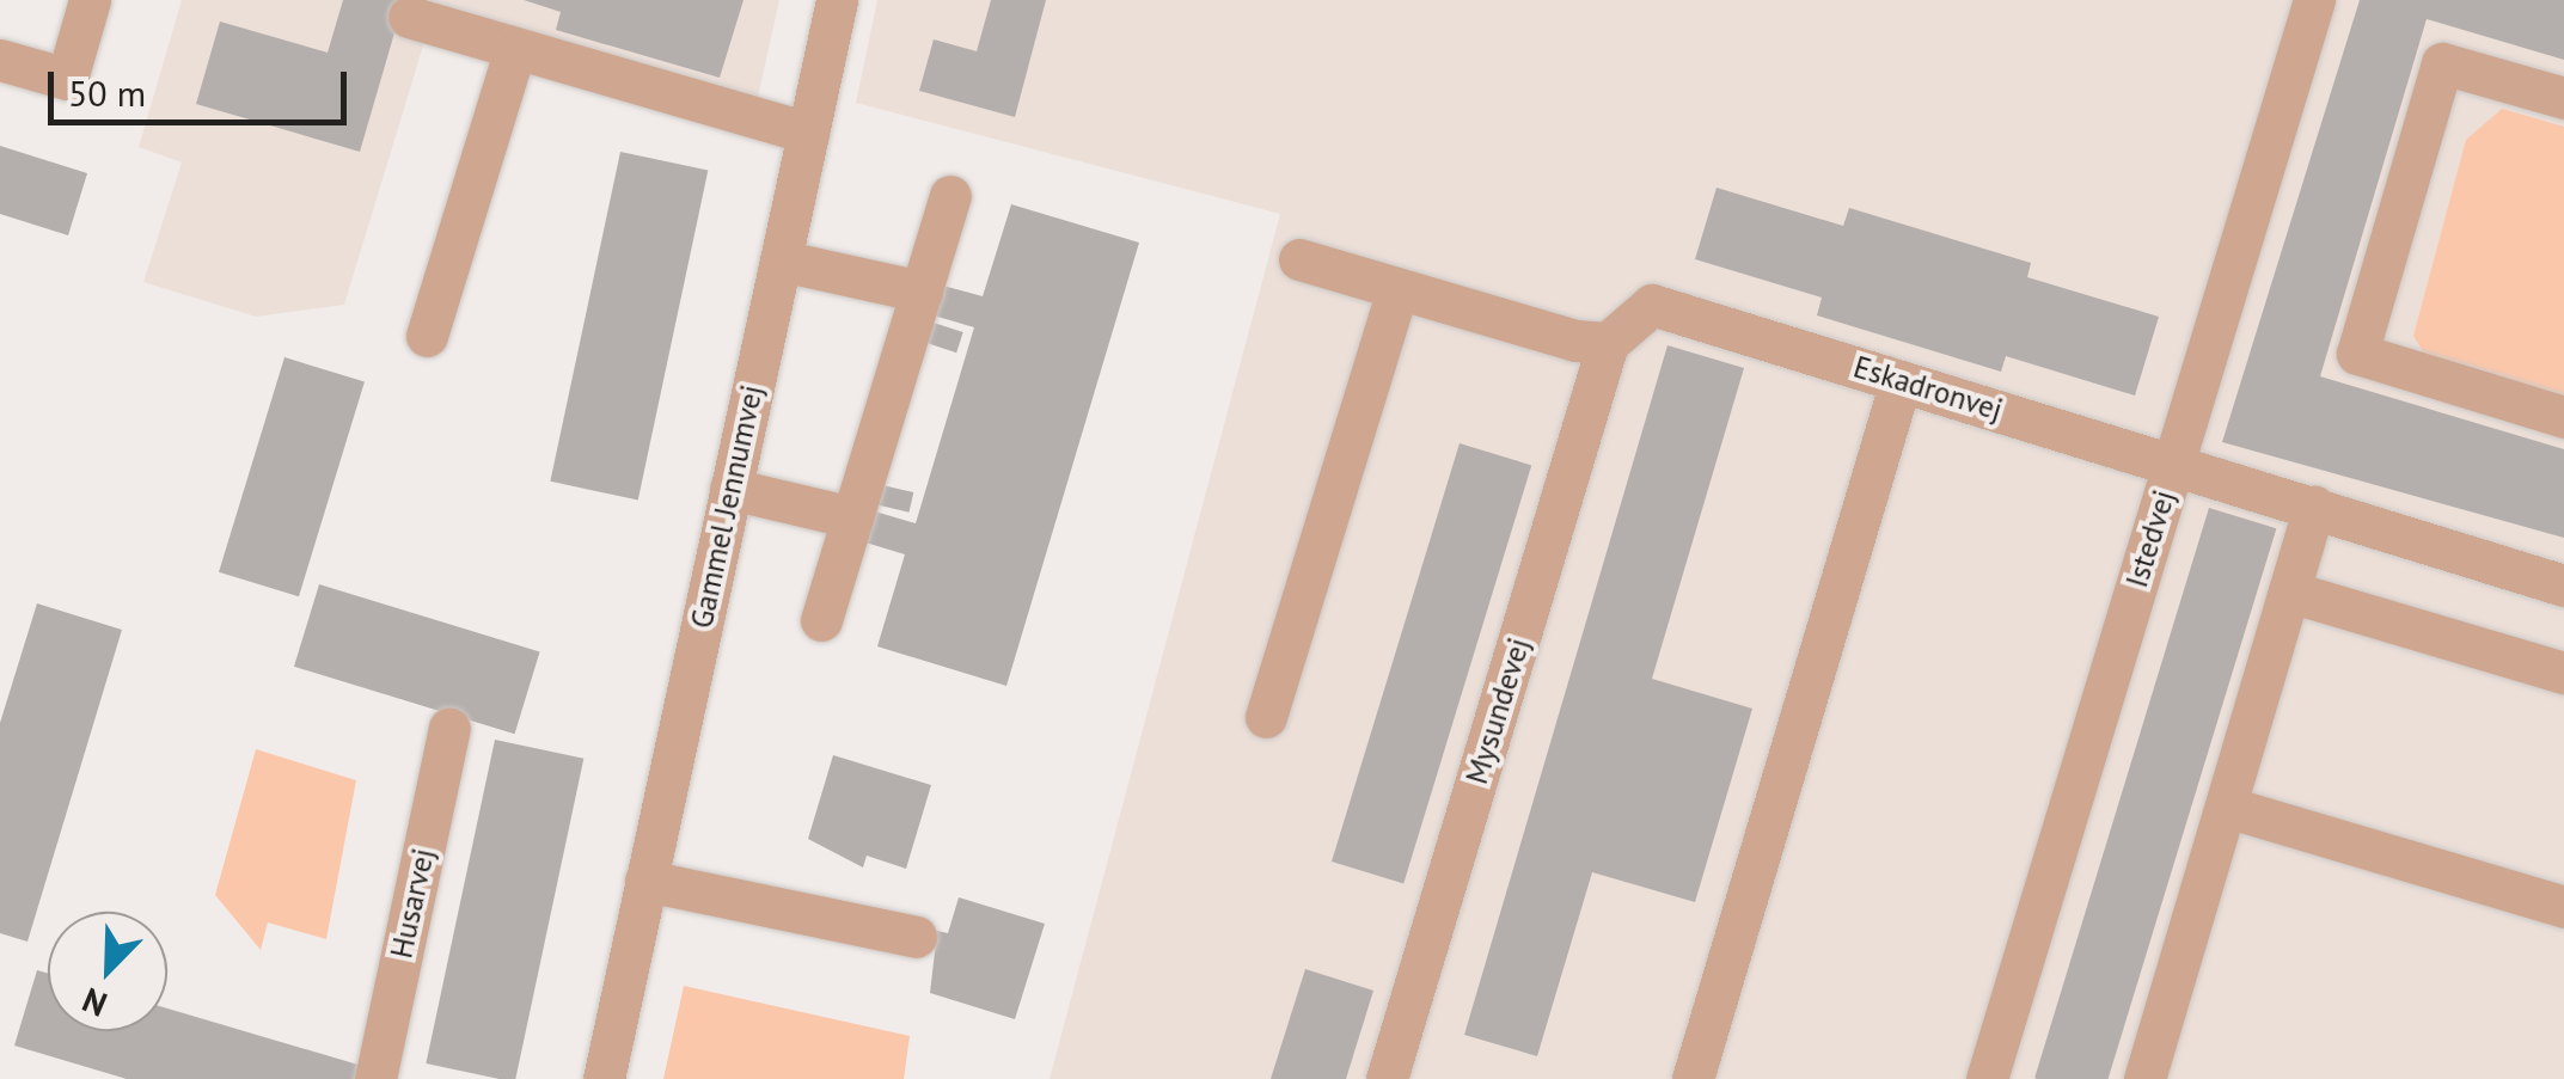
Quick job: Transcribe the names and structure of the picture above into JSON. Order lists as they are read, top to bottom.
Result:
{
  "streets": {
    "street": [
      "Eskadronvej",
      "Gammel Jennumvej",
      "Istedvej",
      "Mysundevej",
      "Husarvej"
    ]
  },
  "crossings": [
    ["Eskadronvej", "Istedvej"],
    ["Eskadronvej", "Mysundevej"]
  ],
  "scale_bar": "50 m",
  "north": "bottom left"
}
